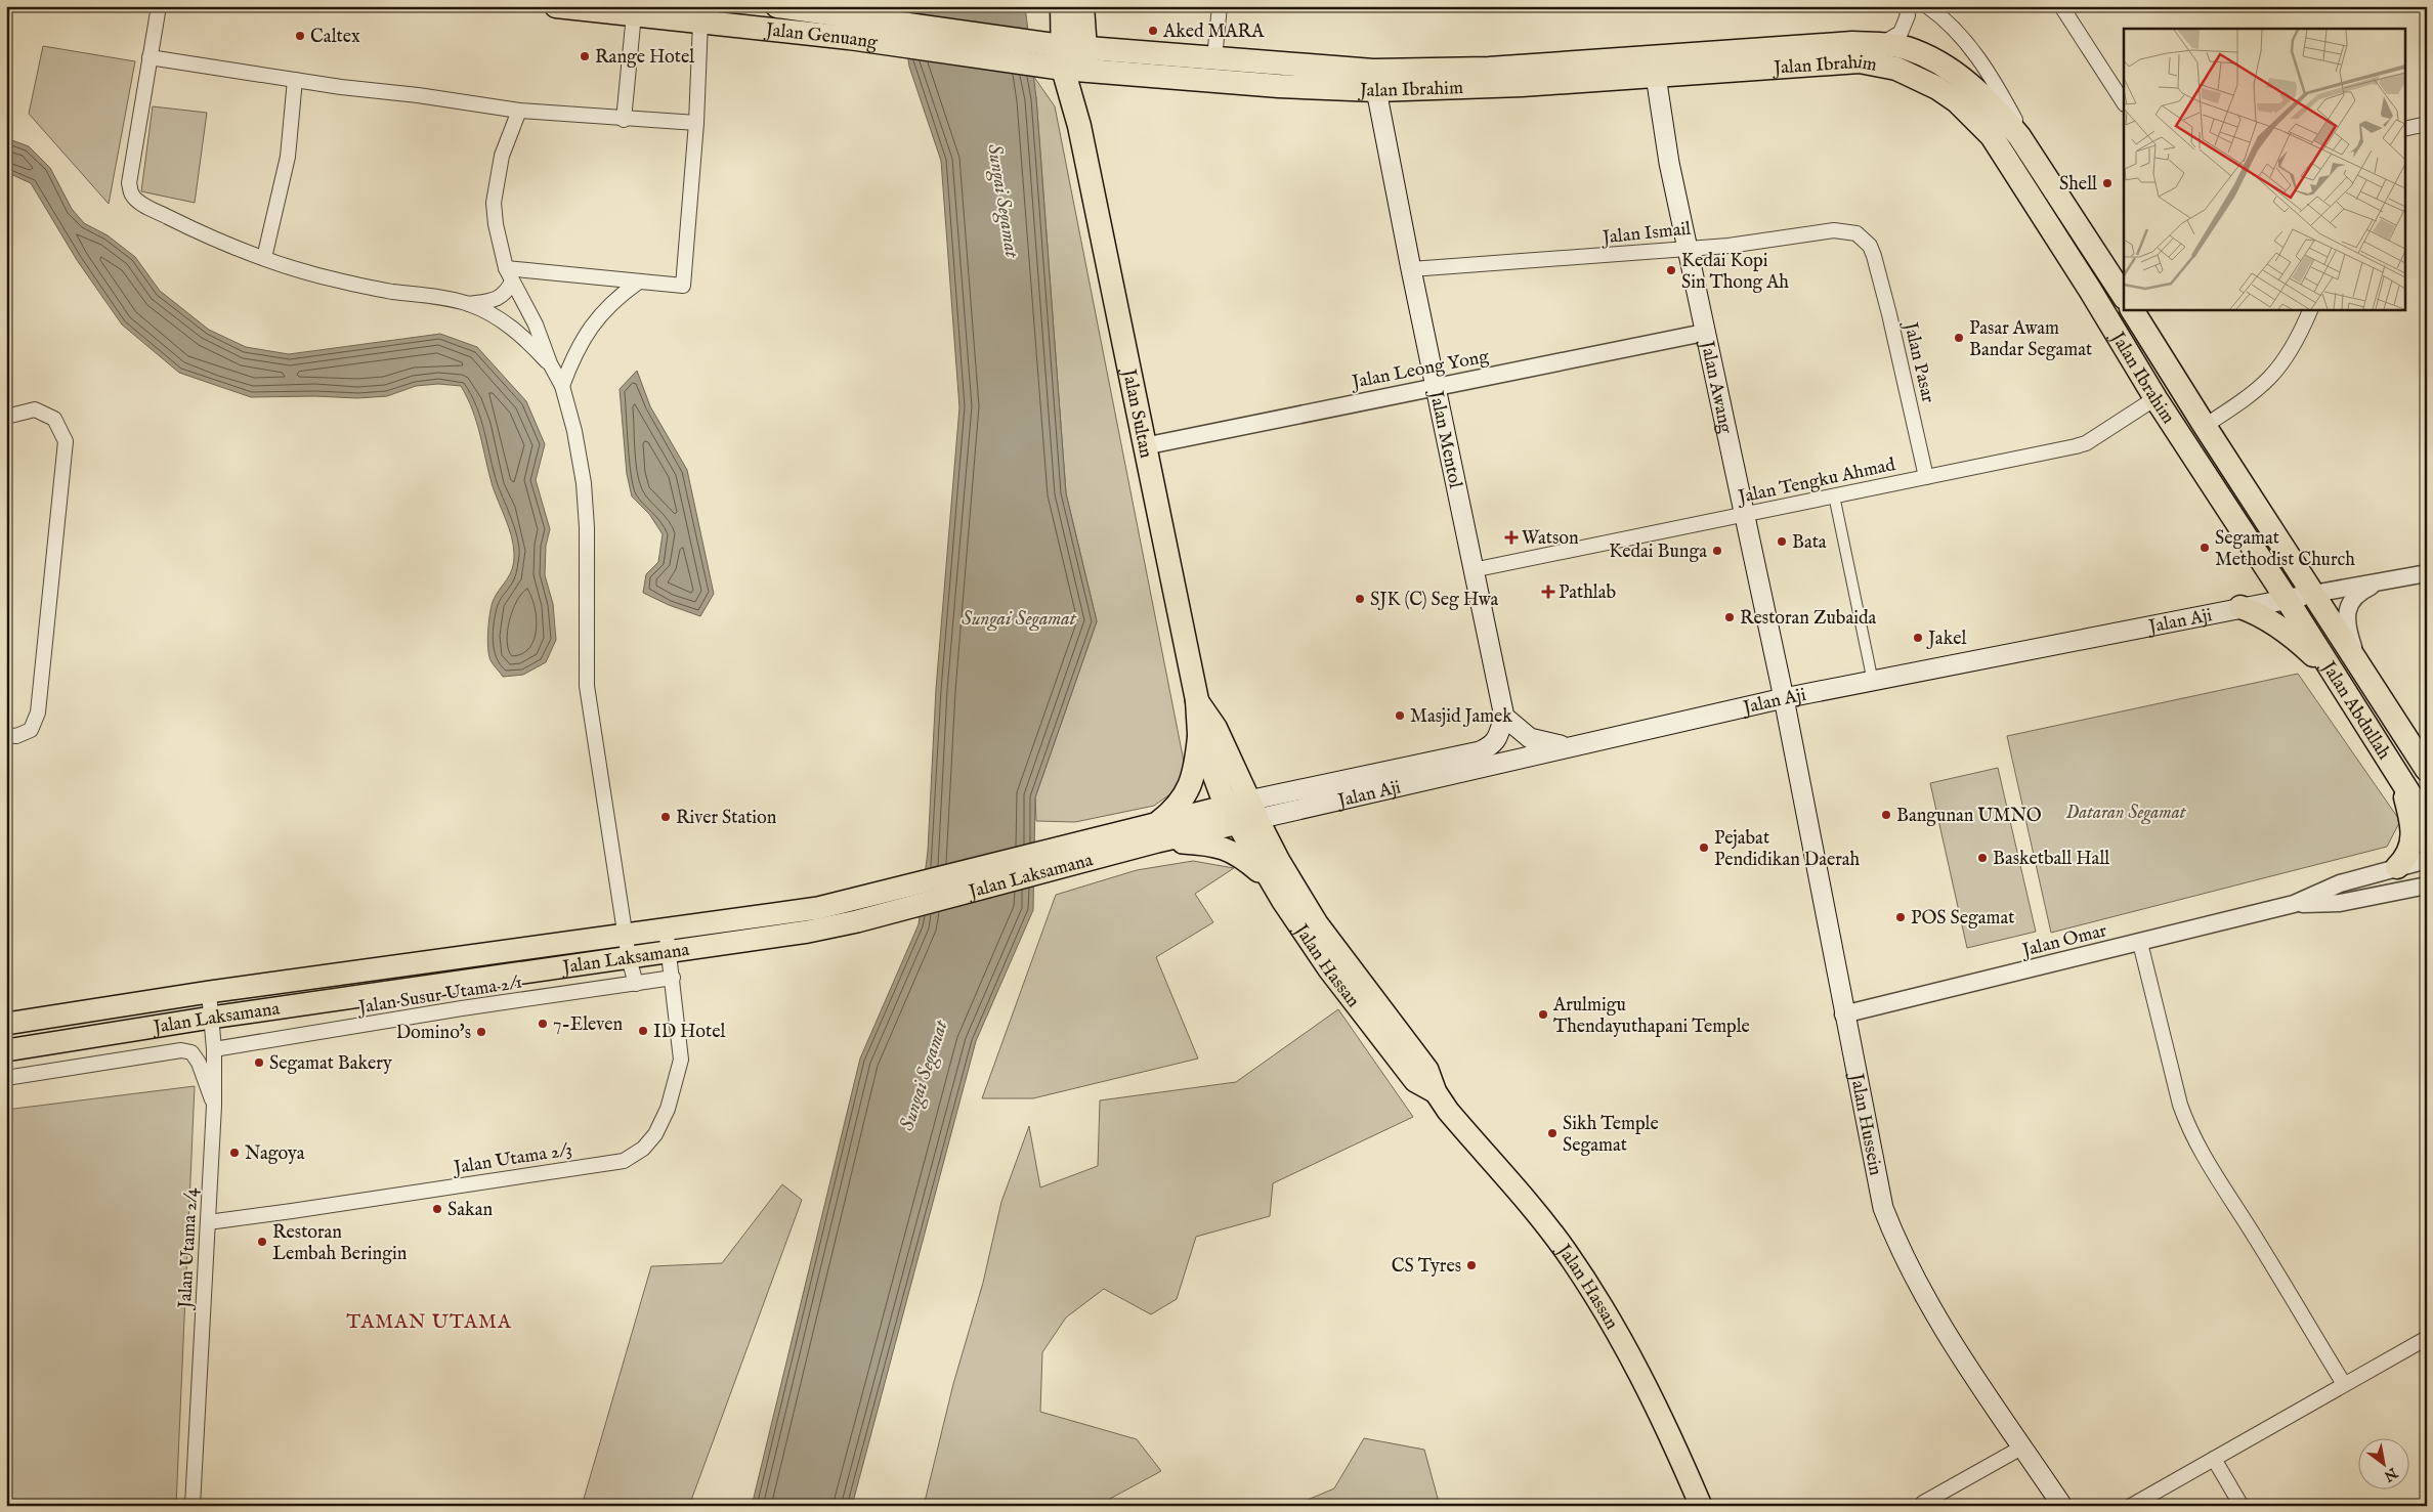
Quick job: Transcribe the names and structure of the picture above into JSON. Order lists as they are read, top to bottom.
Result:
{
  "streets": {
    "highway": [
      "Jalan Genuang",
      "Jalan Ibrahim",
      "Jalan Sultan",
      "Jalan Abdullah"
    ],
    "main road": [
      "Jalan Awang",
      "Jalan Mentol",
      "Jalan Aji",
      "Jalan Laksamana",
      "Jalan Hassan",
      "Jalan Hussein"
    ],
    "street": [
      "Jalan Ismail",
      "Jalan Pasar",
      "Jalan Leong Yong",
      "Jalan Tengku Ahmad",
      "Jalan Omar",
      "Jalan Susur Utama 2/1",
      "Jalan Utama 2/3",
      "Jalan Utama 2/4"
    ]
  },
  "crossings": [
    ["Jalan Genuang", "Jalan Ibrahim"],
    ["Jalan Genuang", "Jalan Sultan"],
    ["Jalan Ibrahim", "Jalan Awang"],
    ["Jalan Ibrahim", "Jalan Sultan"],
    ["Jalan Ibrahim", "Jalan Mentol"],
    ["Jalan Ibrahim", "Jalan Tengku Ahmad"],
    ["Jalan Ibrahim", "Jalan Aji"],
    ["Jalan Ibrahim", "Jalan Abdullah"],
    ["Jalan Ismail", "Jalan Pasar"],
    ["Jalan Ismail", "Jalan Awang"],
    ["Jalan Ismail", "Jalan Mentol"],
    ["Jalan Pasar", "Jalan Tengku Ahmad"],
    ["Jalan Leong Yong", "Jalan Awang"],
    ["Jalan Leong Yong", "Jalan Sultan"],
    ["Jalan Leong Yong", "Jalan Mentol"],
    ["Jalan Awang", "Jalan Tengku Ahmad"],
    ["Jalan Awang", "Jalan Aji"],
    ["Jalan Awang", "Jalan Hussein"],
    ["Jalan Sultan", "Jalan Aji"],
    ["Jalan Sultan", "Jalan Laksamana"],
    ["Jalan Sultan", "Jalan Hassan"],
    ["Jalan Mentol", "Jalan Tengku Ahmad"],
    ["Jalan Mentol", "Jalan Aji"],
    ["Jalan Aji", "Jalan Abdullah"],
    ["Jalan Aji", "Jalan Laksamana"],
    ["Jalan Aji", "Jalan Hassan"],
    ["Jalan Aji", "Jalan Hussein"],
    ["Jalan Laksamana", "Jalan Hassan"],
    ["Jalan Laksamana", "Jalan Utama 2/3"],
    ["Jalan Laksamana", "Jalan Utama 2/4"],
    ["Jalan Omar", "Jalan Hussein"],
    ["Jalan Susur Utama 2/1", "Jalan Utama 2/3"],
    ["Jalan Susur Utama 2/1", "Jalan Utama 2/4"],
    ["Jalan Utama 2/3", "Jalan Utama 2/4"]
  ],
  "districts": ["TAMAN UTAMA"],
  "water": ["Sungai Segamat"],
  "parks": ["Dataran Segamat"],
  "places": {
    "other": [
      "Aked MARA",
      "Caltex",
      "Range Hotel",
      "Shell",
      "Kedai Kopi Sin Thong Ah",
      "Pasar Awam Bandar Segamat",
      "Bata",
      "Segamat Methodist Church",
      "Kedai Bunga",
      "SJK (C) Seg Hwa",
      "Restoran Zubaida",
      "Jakel",
      "Masjid Jamek",
      "Bangunan UMNO",
      "River Station",
      "Pejabat Pendidikan Daerah",
      "Basketball Hall",
      "POS Segamat",
      "Arulmigu Thendayuthapani Temple",
      "7-Eleven",
      "ID Hotel",
      "Domino's",
      "Segamat Bakery",
      "Sikh Temple Segamat",
      "Nagoya",
      "Sakan",
      "Restoran Lembah Beringin",
      "CS Tyres"
    ],
    "health": ["Watson", "Pathlab"]
  },
  "north": "bottom right"
}
